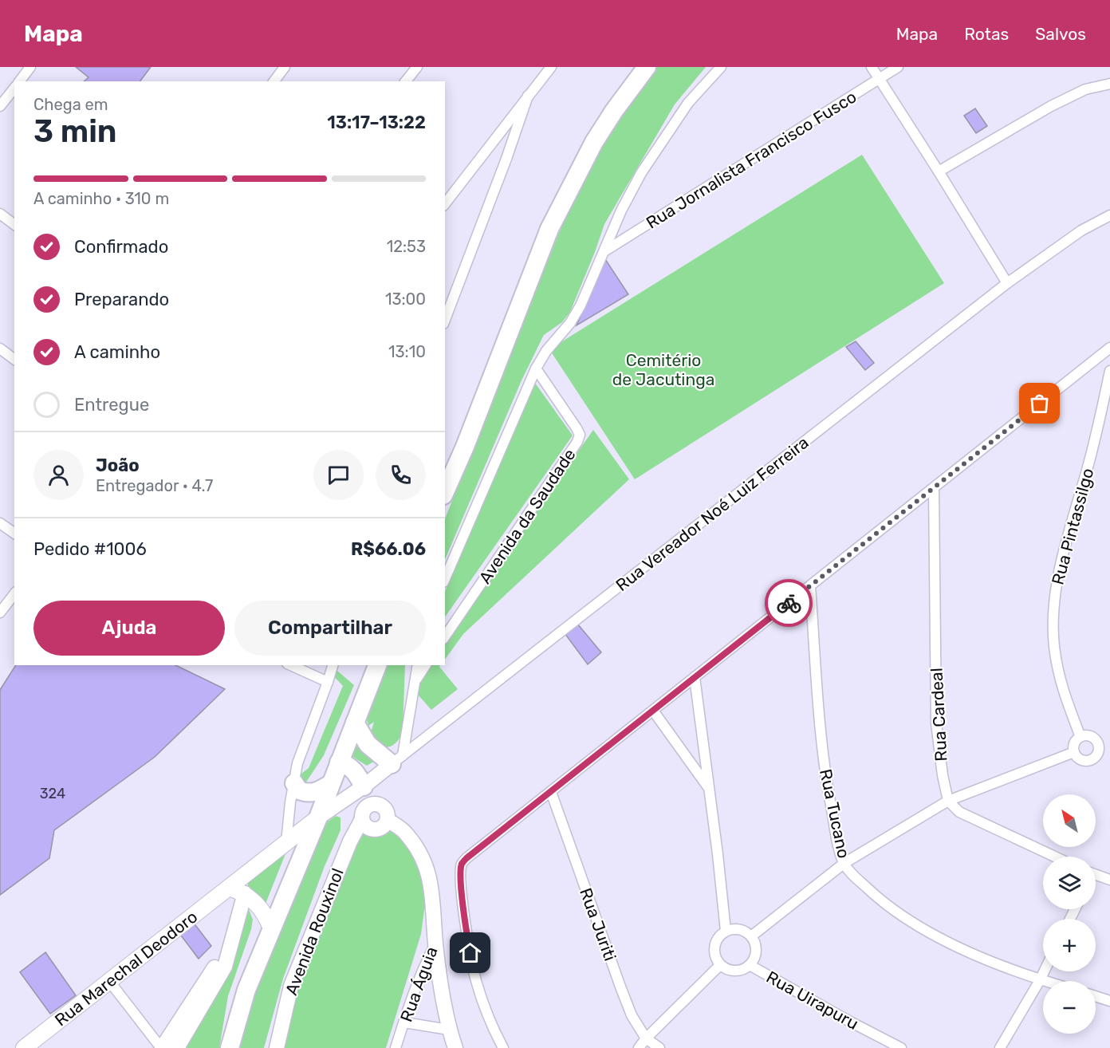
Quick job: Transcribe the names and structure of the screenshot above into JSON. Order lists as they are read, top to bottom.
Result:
{
  "streets": {
    "main road": ["Rua Marechal Deodoro"],
    "street": [
      "Rua Jornalista Francisco Fusco",
      "Rua Vereador Noé Luiz Ferreira",
      "Avenida da Saudade",
      "Rua Pintassilgo",
      "Rua Cardeal",
      "Rua Tucano",
      "Rua Juriti",
      "Avenida Rouxinol",
      "Rua Águia",
      "Rua Uirapuru"
    ]
  },
  "crossings": [
    ["Rua Vereador Noé Luiz Ferreira", "Rua Marechal Deodoro"],
    ["Avenida Rouxinol", "Rua Águia"]
  ],
  "parks": ["Cemitério de Jacutinga"],
  "house_numbers": ["324"],
  "north": "top left",
  "page": {
    "header": "Mapa",
    "nav": ["Mapa", "Rotas", "Salvos"],
    "heading": ["3 min", "Chega em", "13:17–13:22"],
    "panel": [
      "João",
      "Entregador · 4.7",
      "Pedido #1006",
      "R$66.06"
    ],
    "bar": "A caminho · 310 m",
    "list": [
      ["Confirmado", "12:53"],
      ["Preparando", "13:00"],
      ["A caminho", "13:10"],
      "Entregue"
    ],
    "buttons": ["Ajuda", "Compartilhar"],
    "map_buttons": ["+", "−"]
  }
}
